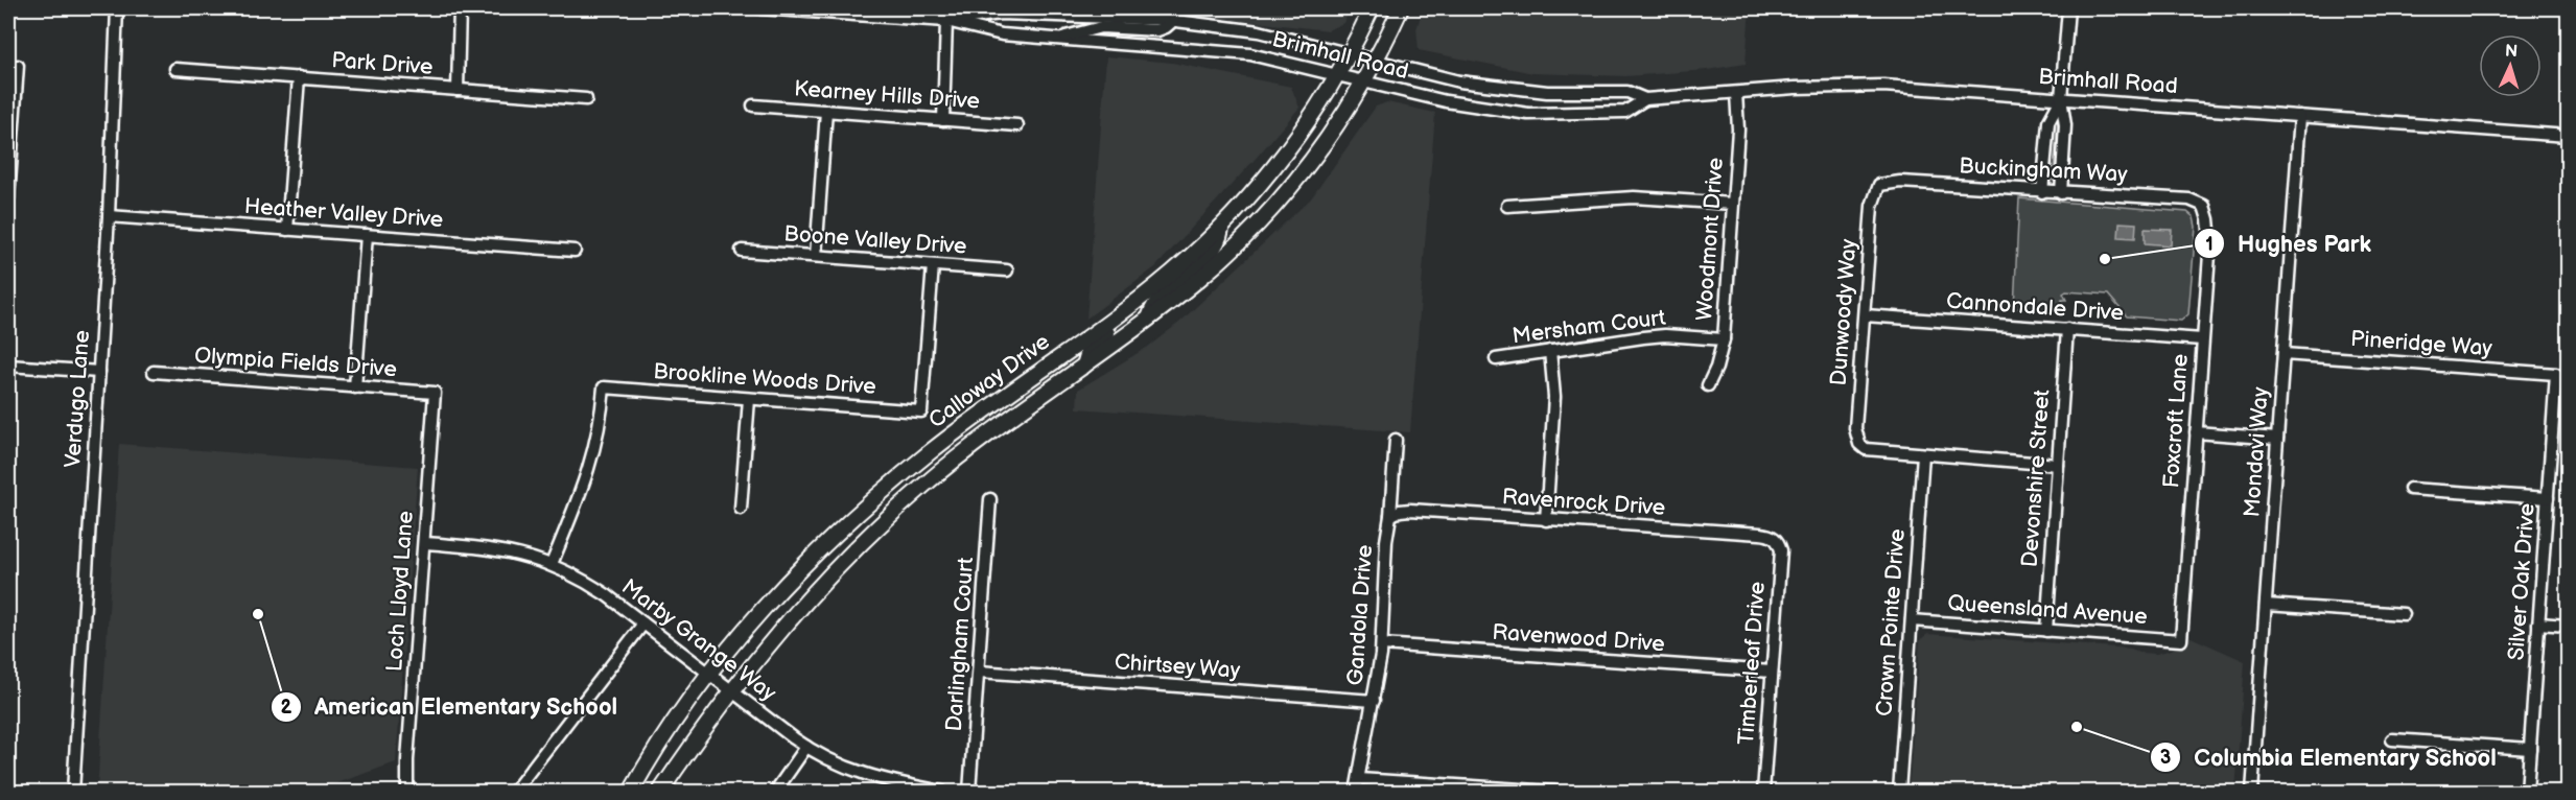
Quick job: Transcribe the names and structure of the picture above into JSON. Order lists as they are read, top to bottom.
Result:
{
  "streets": {
    "main road": ["Calloway Drive"],
    "street": [
      "Brimhall Road",
      "Park Drive",
      "Kearney Hills Drive",
      "Buckingham Way",
      "Heather Valley Drive",
      "Woodmont Drive",
      "Boone Valley Drive",
      "Cannondale Drive",
      "Dunwoody Way",
      "Mersham Court",
      "Pineridge Way",
      "Olympia Fields Drive",
      "Brookline Woods Drive",
      "Verdugo Lane",
      "Foxcroft Lane",
      "Mondavi Way",
      "Devonshire Street",
      "Ravenrock Drive",
      "Silver Oak Drive",
      "Loch Lloyd Lane",
      "Queensland Avenue",
      "Gandola Drive",
      "Crown Pointe Drive",
      "Ravenwood Drive",
      "Marby Grange Way",
      "Darlingham Court",
      "Timberleaf Drive",
      "Chirtsey Way"
    ]
  },
  "crossings": [
    ["Brimhall Road", "Woodmont Drive"],
    ["Brimhall Road", "Calloway Drive"],
    ["Brimhall Road", "Mondavi Way"],
    ["Buckingham Way", "Dunwoody Way"],
    ["Buckingham Way", "Foxcroft Lane"],
    ["Heather Valley Drive", "Verdugo Lane"],
    ["Woodmont Drive", "Mersham Court"],
    ["Boone Valley Drive", "Brookline Woods Drive"],
    ["Cannondale Drive", "Dunwoody Way"],
    ["Cannondale Drive", "Foxcroft Lane"],
    ["Cannondale Drive", "Devonshire Street"],
    ["Dunwoody Way", "Crown Pointe Drive"],
    ["Pineridge Way", "Mondavi Way"],
    ["Pineridge Way", "Silver Oak Drive"],
    ["Olympia Fields Drive", "Loch Lloyd Lane"],
    ["Brookline Woods Drive", "Marby Grange Way"],
    ["Calloway Drive", "Marby Grange Way"],
    ["Foxcroft Lane", "Queensland Avenue"],
    ["Devonshire Street", "Queensland Avenue"],
    ["Ravenrock Drive", "Gandola Drive"],
    ["Ravenrock Drive", "Timberleaf Drive"],
    ["Loch Lloyd Lane", "Marby Grange Way"],
    ["Queensland Avenue", "Crown Pointe Drive"],
    ["Gandola Drive", "Ravenwood Drive"],
    ["Gandola Drive", "Chirtsey Way"],
    ["Ravenwood Drive", "Timberleaf Drive"],
    ["Darlingham Court", "Chirtsey Way"]
  ],
  "places": ["Hughes Park", "American Elementary School", "Columbia Elementary School"],
  "north": "top"
}
